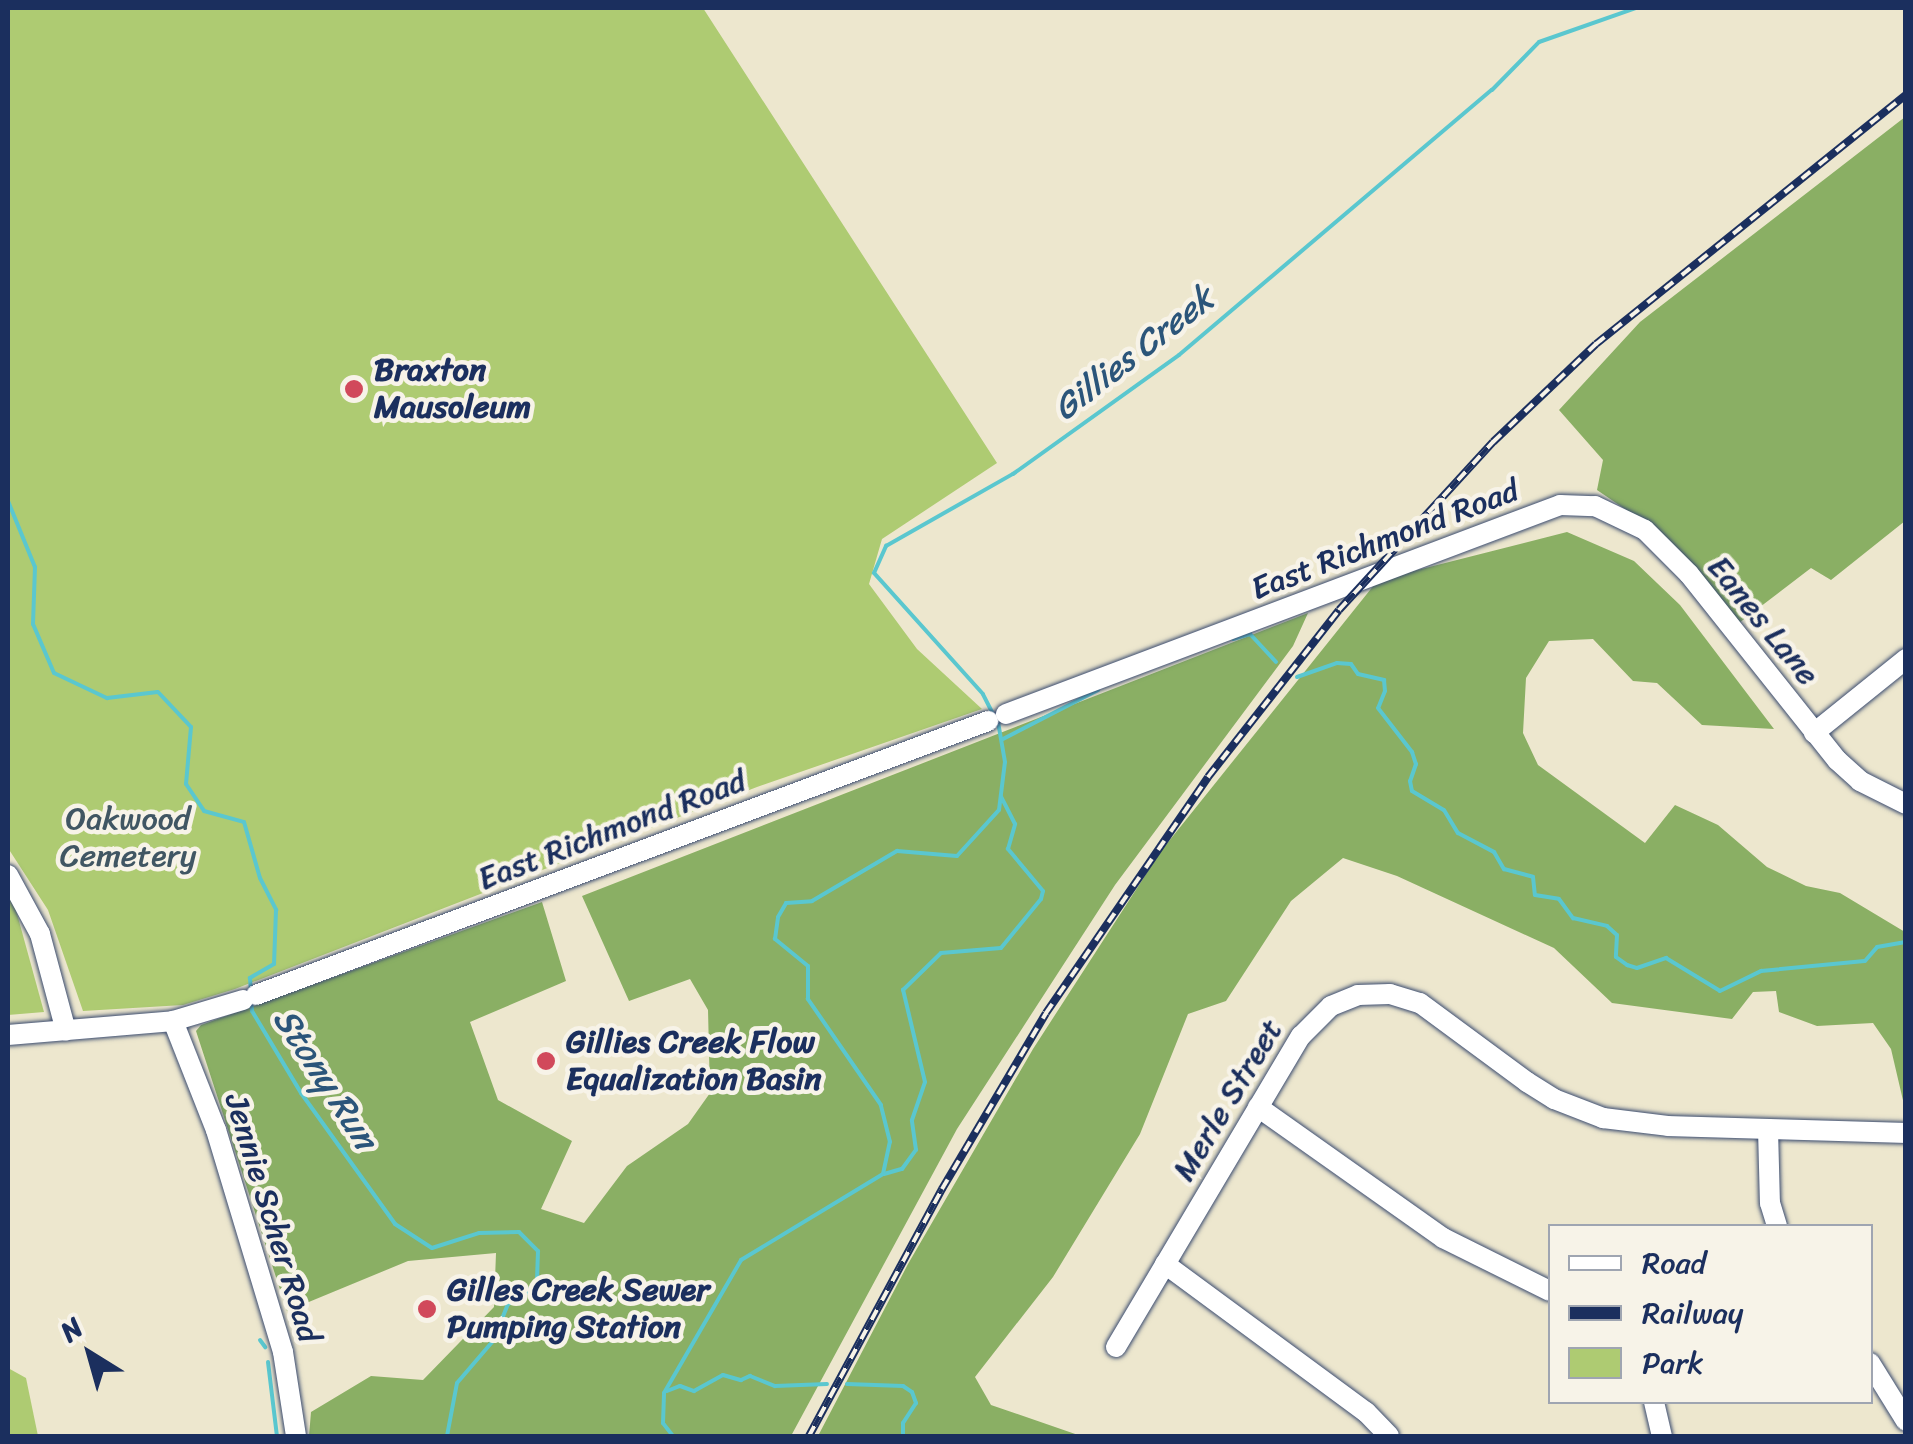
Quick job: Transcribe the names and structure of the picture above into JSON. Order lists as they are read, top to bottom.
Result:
{
  "streets": {
    "street": [
      "East Richmond Road",
      "Eanes Lane",
      "Merle Street",
      "Jennie Scher Road"
    ]
  },
  "crossings": [
    ["East Richmond Road", "Eanes Lane"],
    ["East Richmond Road", "Jennie Scher Road"]
  ],
  "water": ["Gillies Creek", "Stony Run"],
  "parks": ["Oakwood Cemetery"],
  "places": ["Braxton Mausoleum", "Gillies Creek Flow Equalization Basin", "Gilles Creek Sewer Pumping Station"],
  "legend": ["Road", "Railway", "Park"],
  "north": "top left"
}
